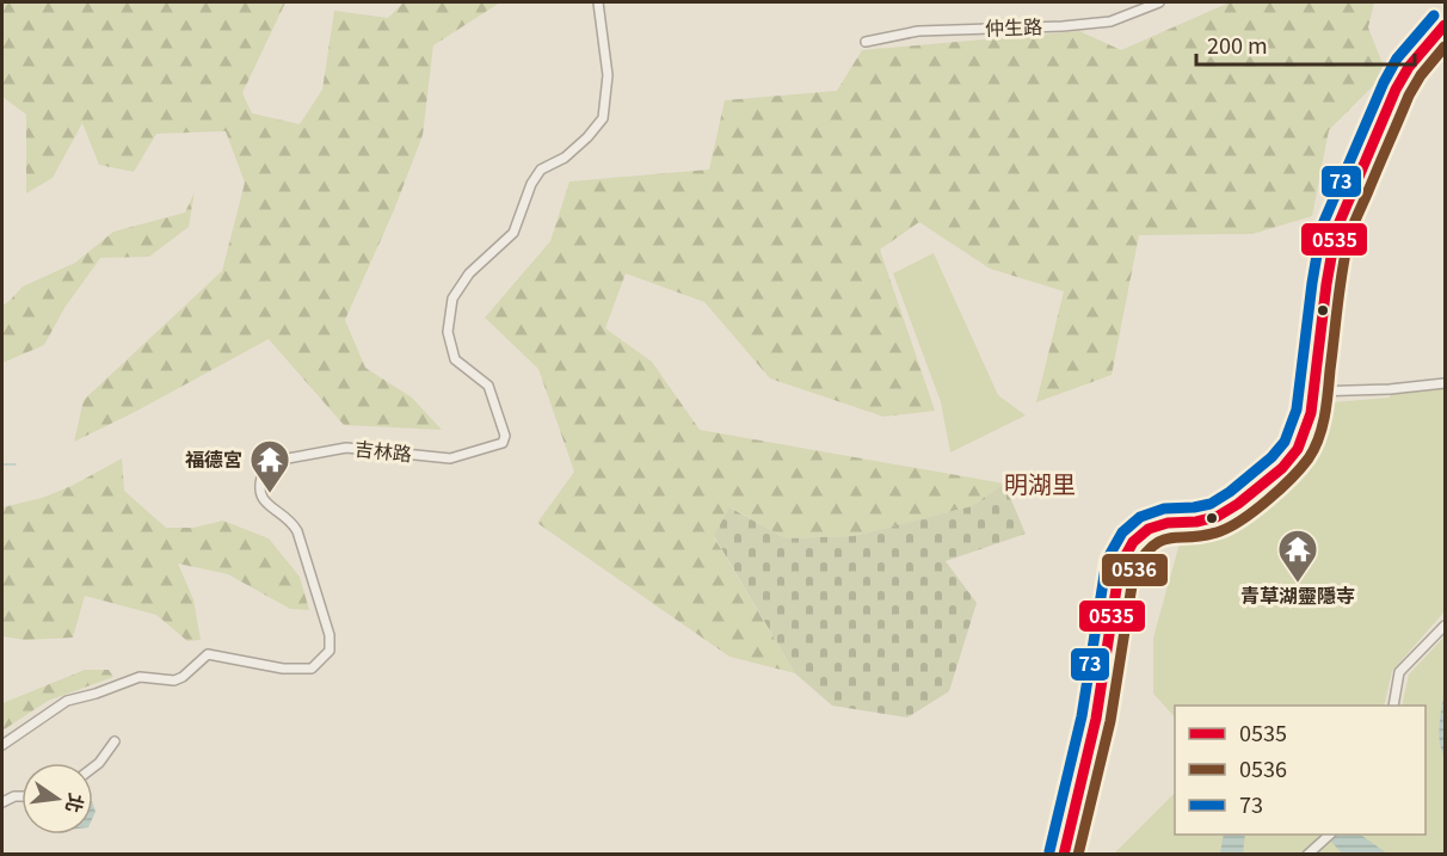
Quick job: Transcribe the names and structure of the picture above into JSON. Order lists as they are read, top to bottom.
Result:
{
  "streets": {
    "street": ["仲生路", "吉林路"]
  },
  "districts": ["明湖里"],
  "places": {
    "temple": ["福德宮", "青草湖靈隱寺"]
  },
  "lines": ["transit line 73", "transit line 0535", "transit line 0536"],
  "legend": ["0535", "0536", "73"],
  "scale_bar": "200 m",
  "north": "right"
}
